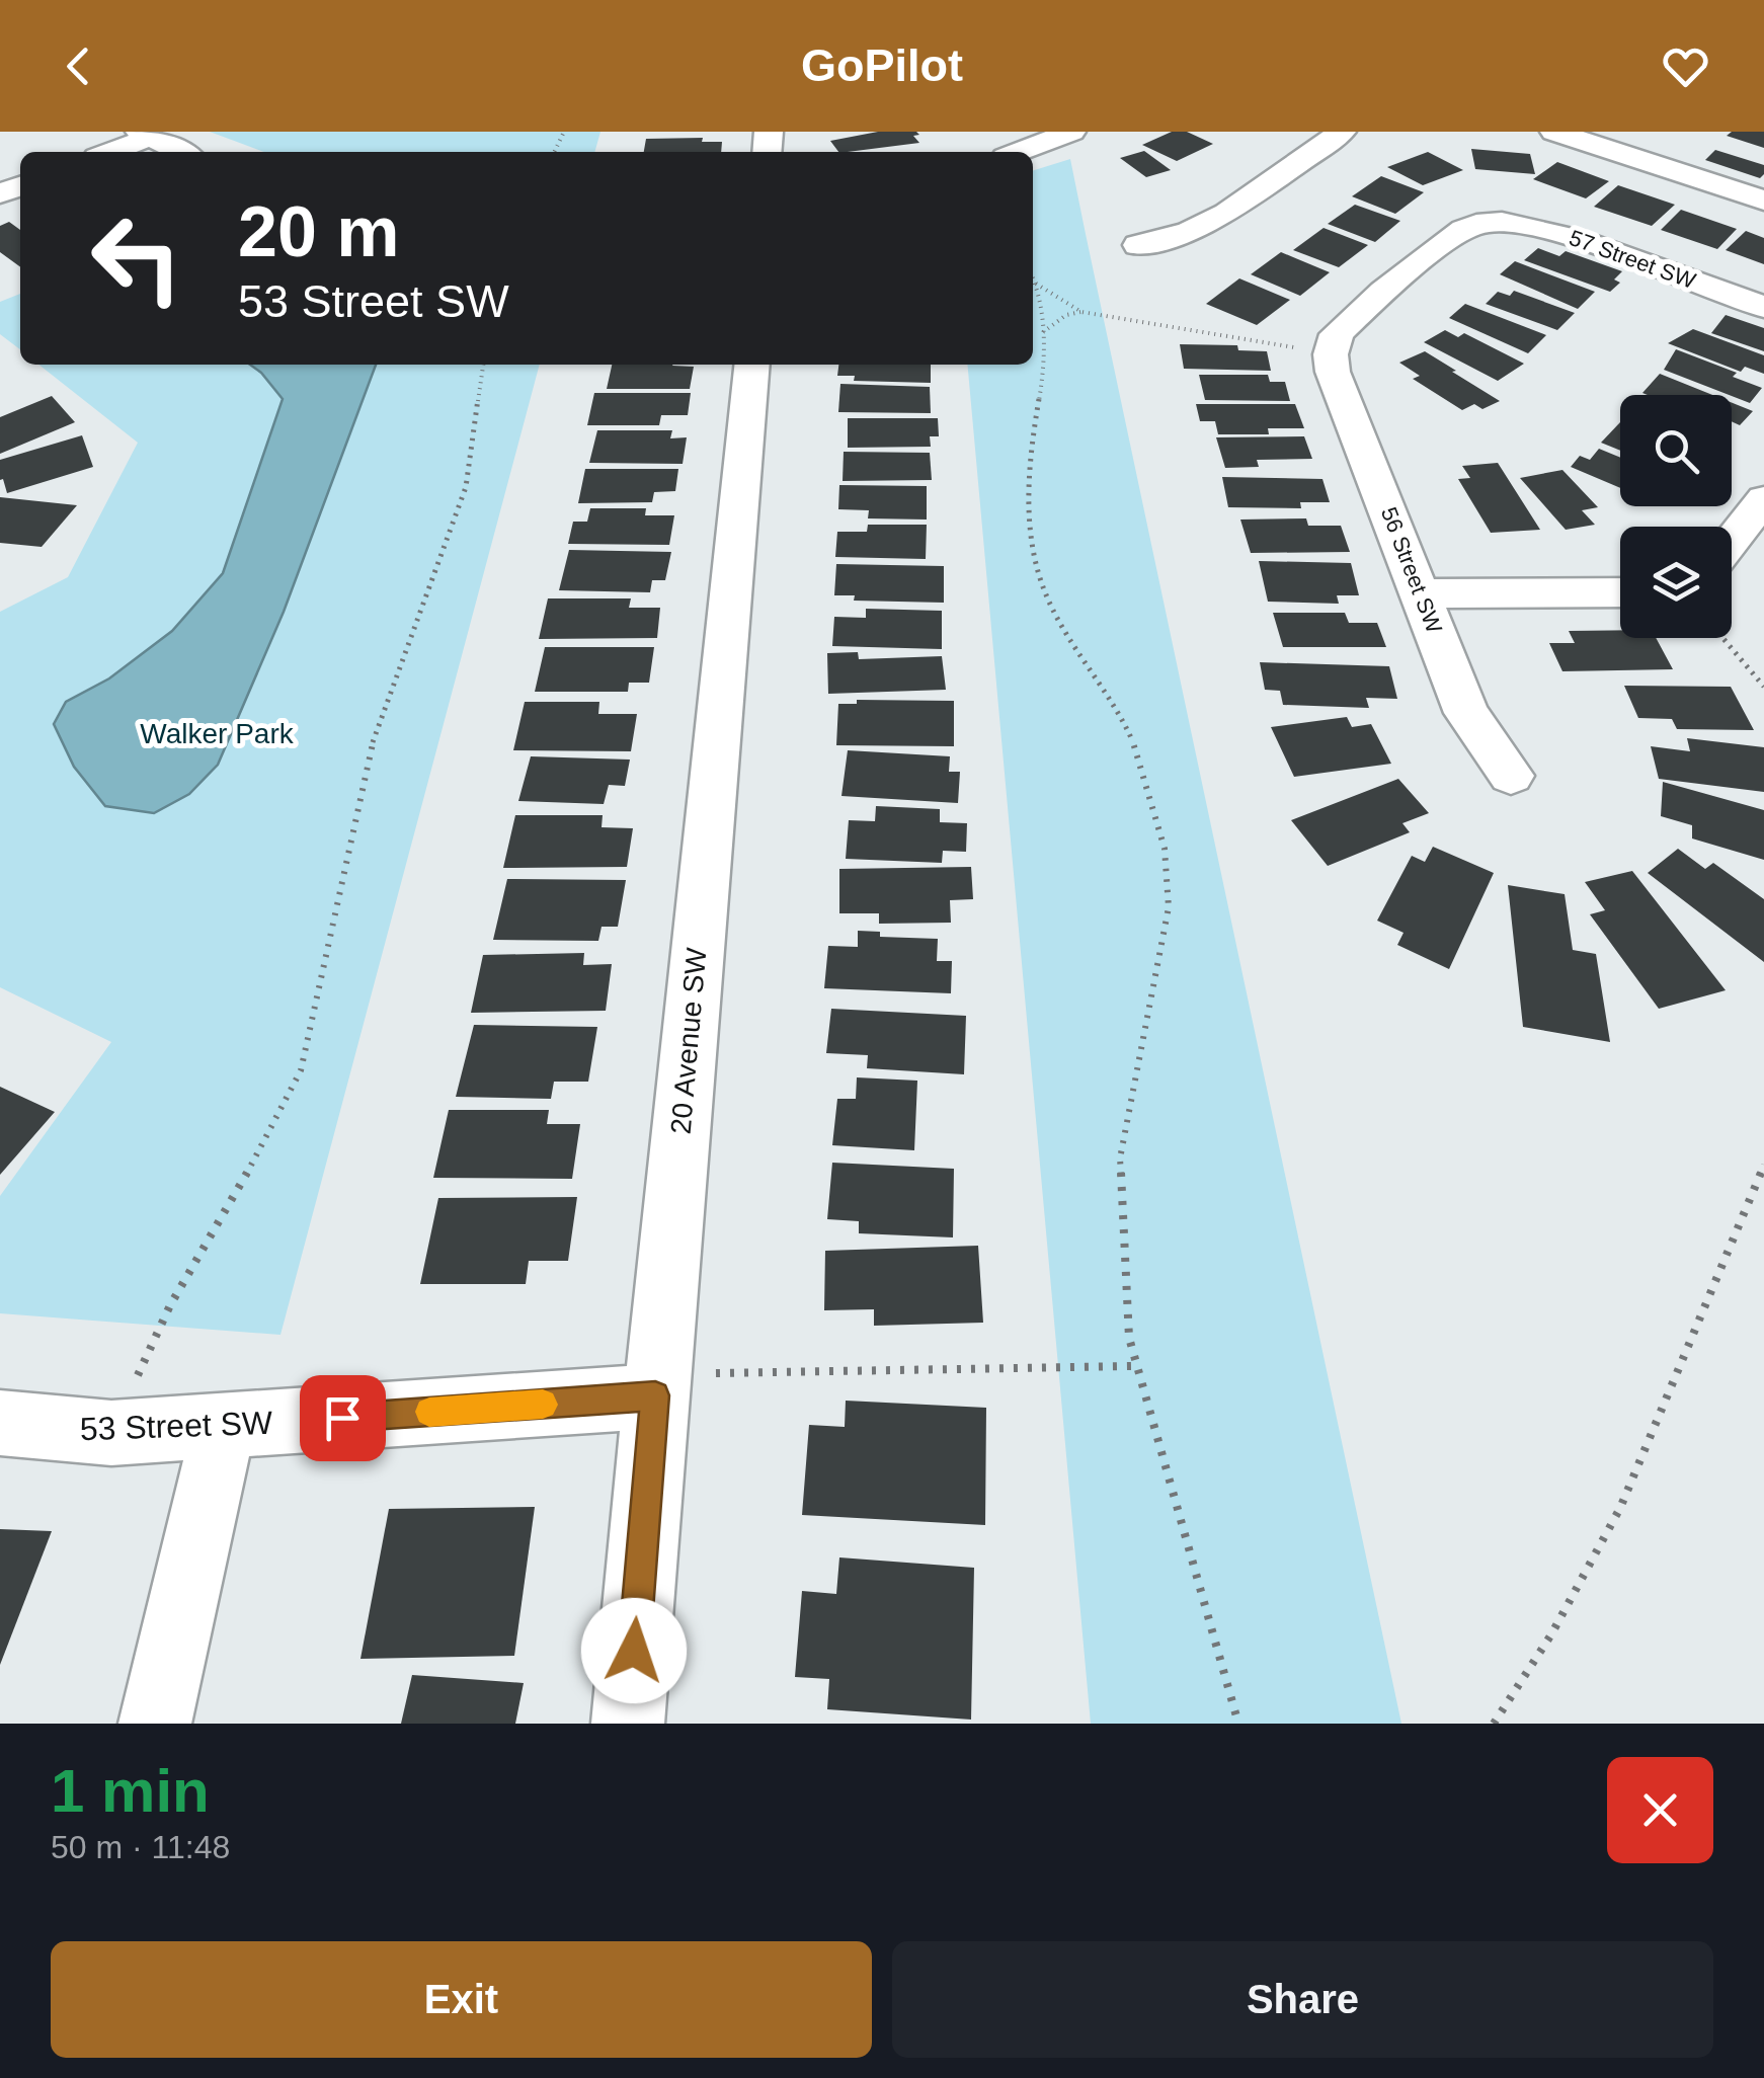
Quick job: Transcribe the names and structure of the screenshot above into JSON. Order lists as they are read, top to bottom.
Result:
{
  "streets": {
    "street": [
      "57 Street SW",
      "56 Street SW",
      "20 Avenue SW",
      "53 Street SW"
    ]
  },
  "crossings": [
    ["57 Street SW", "56 Street SW"],
    ["20 Avenue SW", "53 Street SW"]
  ],
  "parks": ["Walker Park"],
  "page": {
    "header": "GoPilot",
    "turn": ["20 m", "53 Street SW"],
    "heading": ["1 min", "50 m · 11:48"],
    "buttons": ["Exit", "Share"]
  }
}
